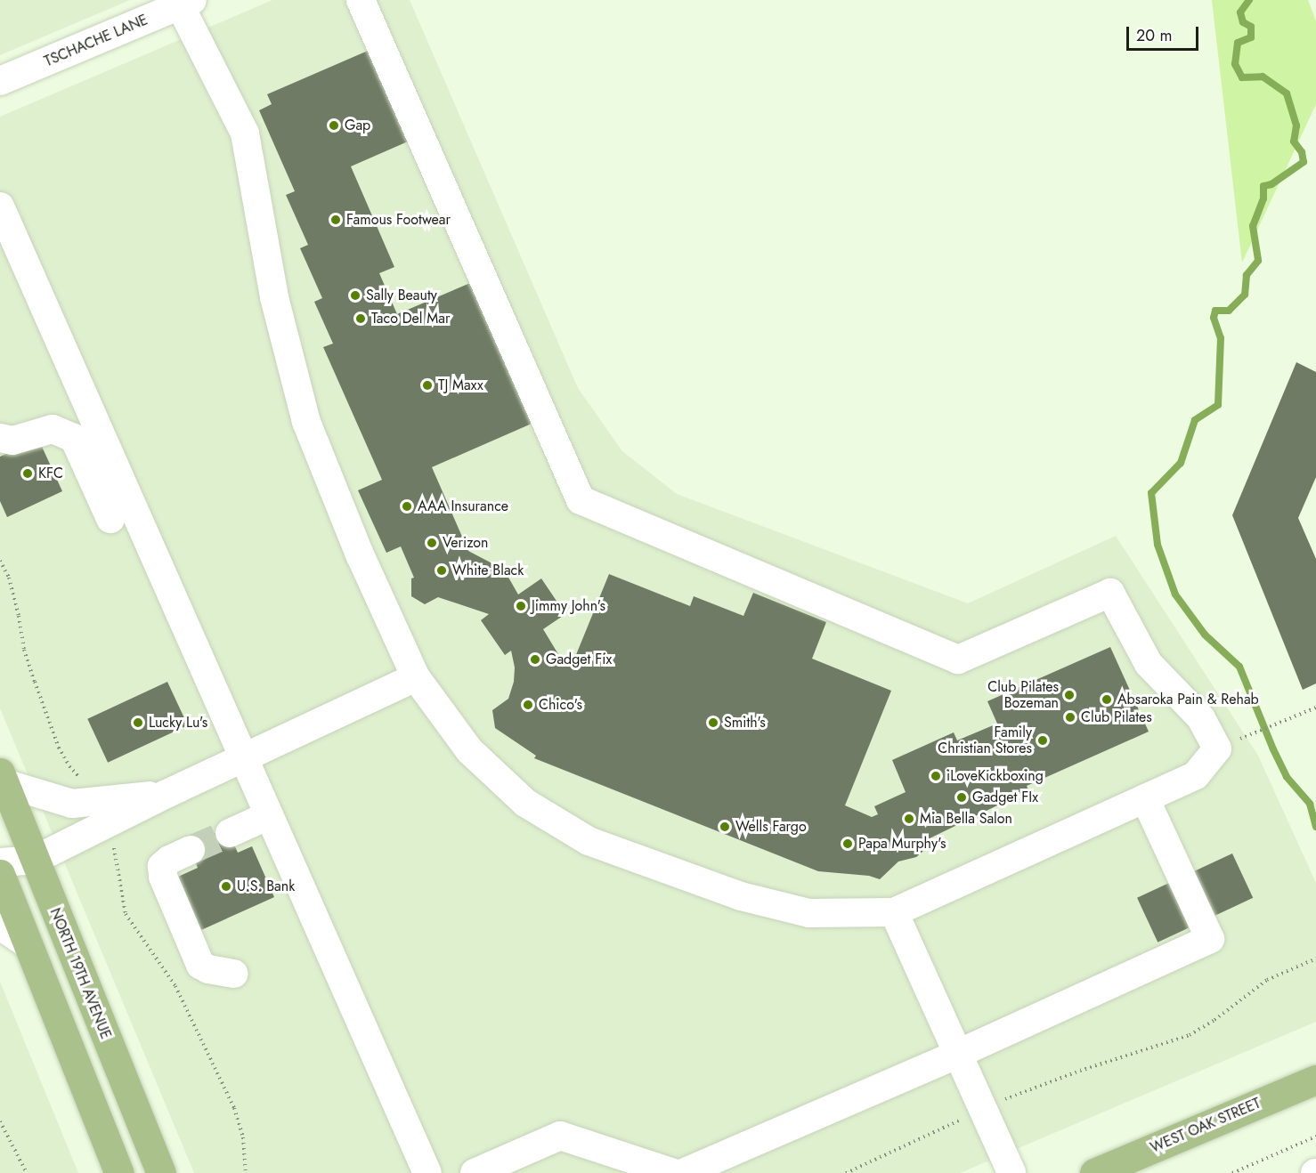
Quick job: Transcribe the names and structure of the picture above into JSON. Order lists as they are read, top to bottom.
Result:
{
  "streets": {
    "main road": ["NORTH 19TH AVENUE", "WEST OAK STREET"],
    "street": ["TSCHACHE LANE"]
  },
  "places": [
    "Gap",
    "Famous Footwear",
    "Sally Beauty",
    "Taco Del Mar",
    "TJ Maxx",
    "KFC",
    "AAA Insurance",
    "Verizon",
    "White Black",
    "Jimmy John's",
    "Gadget Fix",
    "Club Pilates Bozeman",
    "Absaroka Pain & Rehab",
    "Chico's",
    "Club Pilates",
    "Lucky Lu's",
    "Smith's",
    "Family Christian Stores",
    "iLoveKickboxing",
    "Gadget FIx",
    "Mia Bella Salon",
    "Wells Fargo",
    "Papa Murphy's",
    "U.S. Bank"
  ],
  "scale_bar": "20 m"
}
